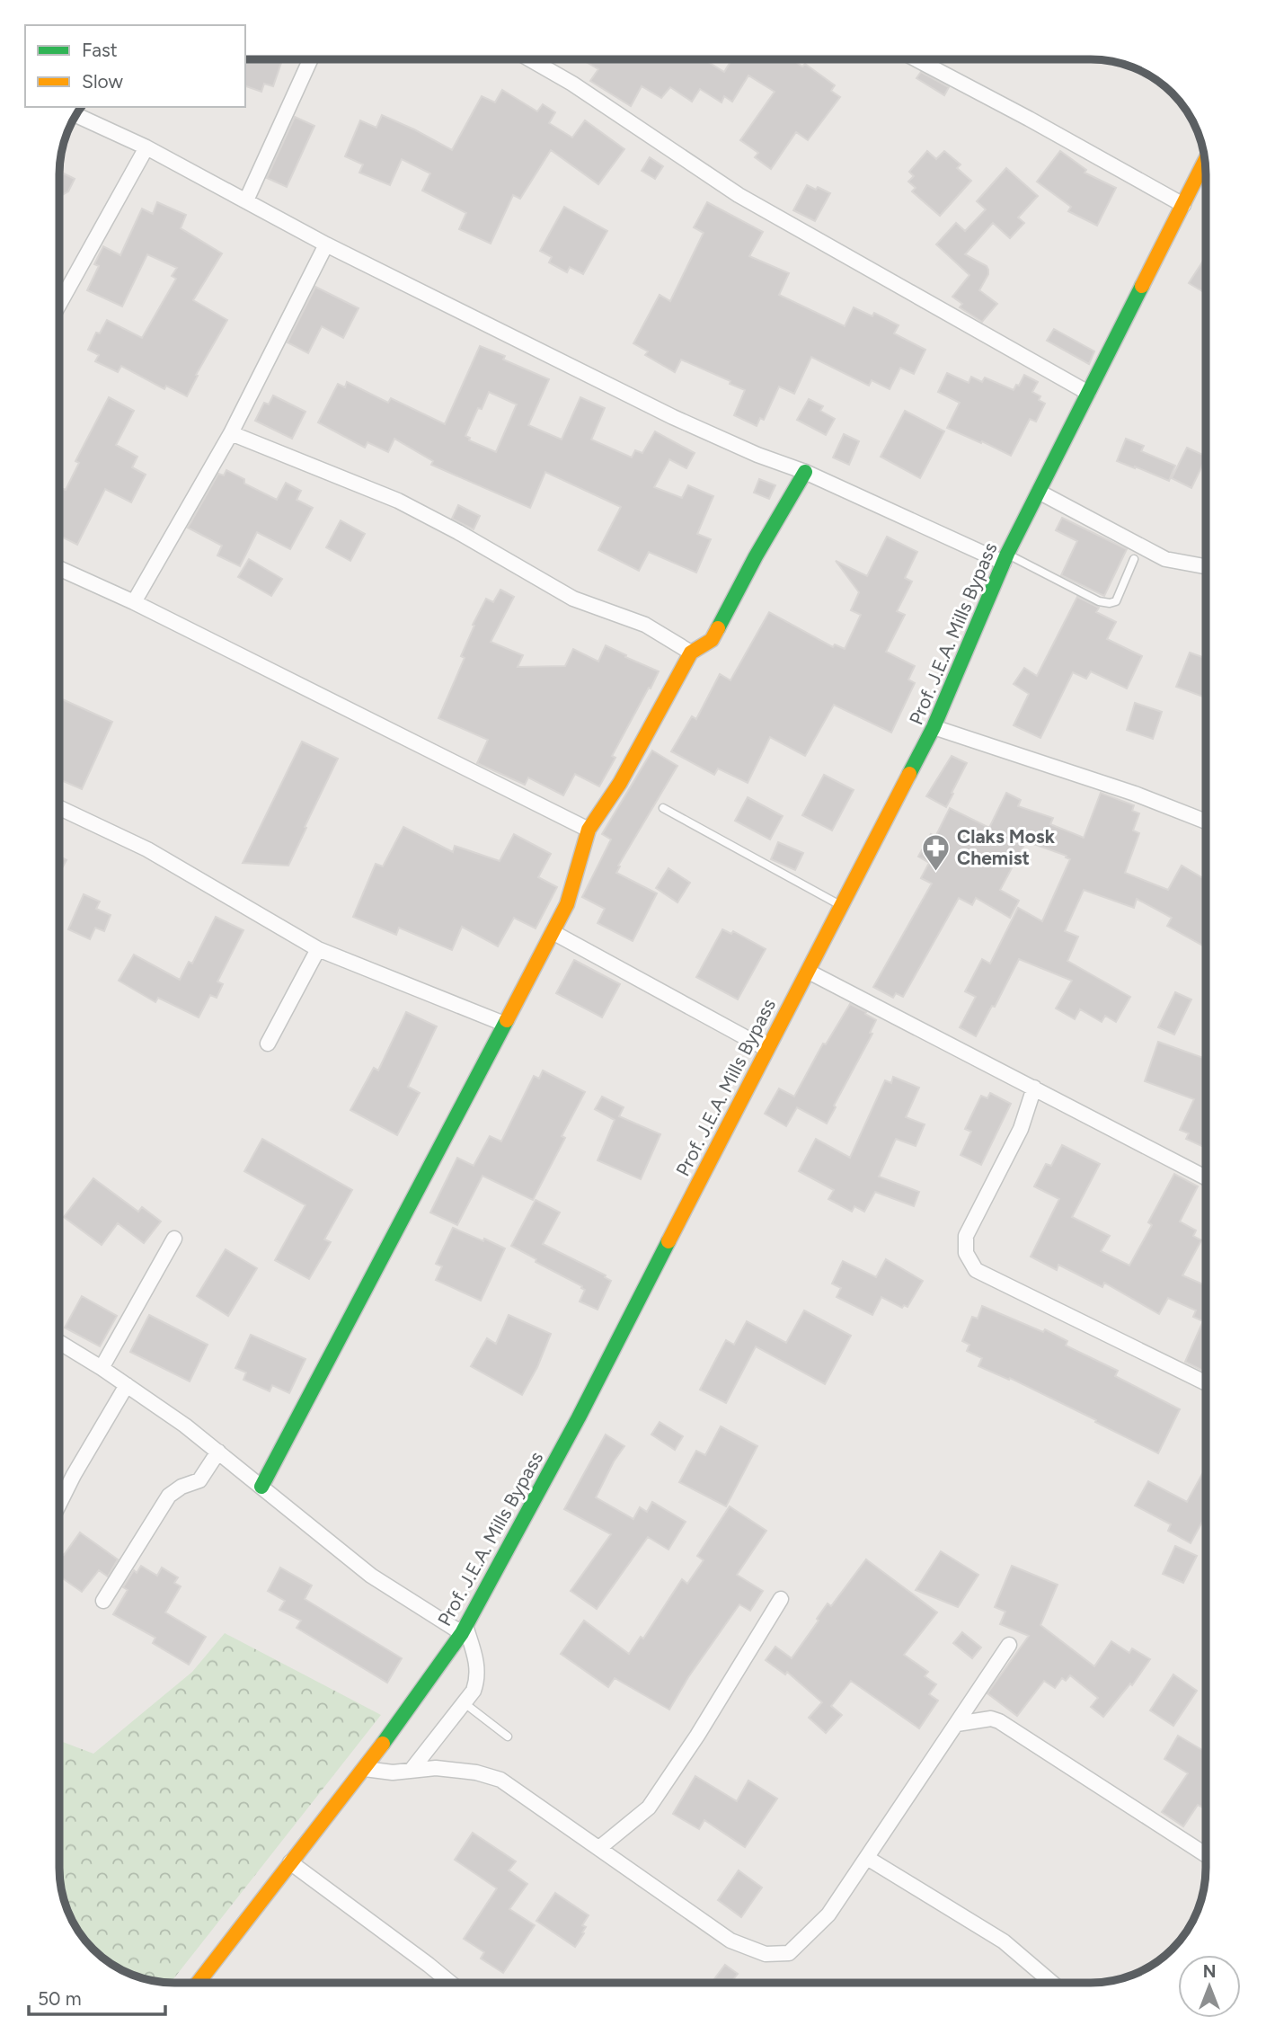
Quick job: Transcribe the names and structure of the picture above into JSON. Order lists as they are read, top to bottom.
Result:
{
  "streets": {
    "street": ["Prof. J.E.A. Mills Bypass"]
  },
  "places": {
    "pharmacy": ["Claks Mosk Chemist"]
  },
  "legend": ["Fast", "Slow"],
  "scale_bar": "50 m",
  "north": "top"
}
